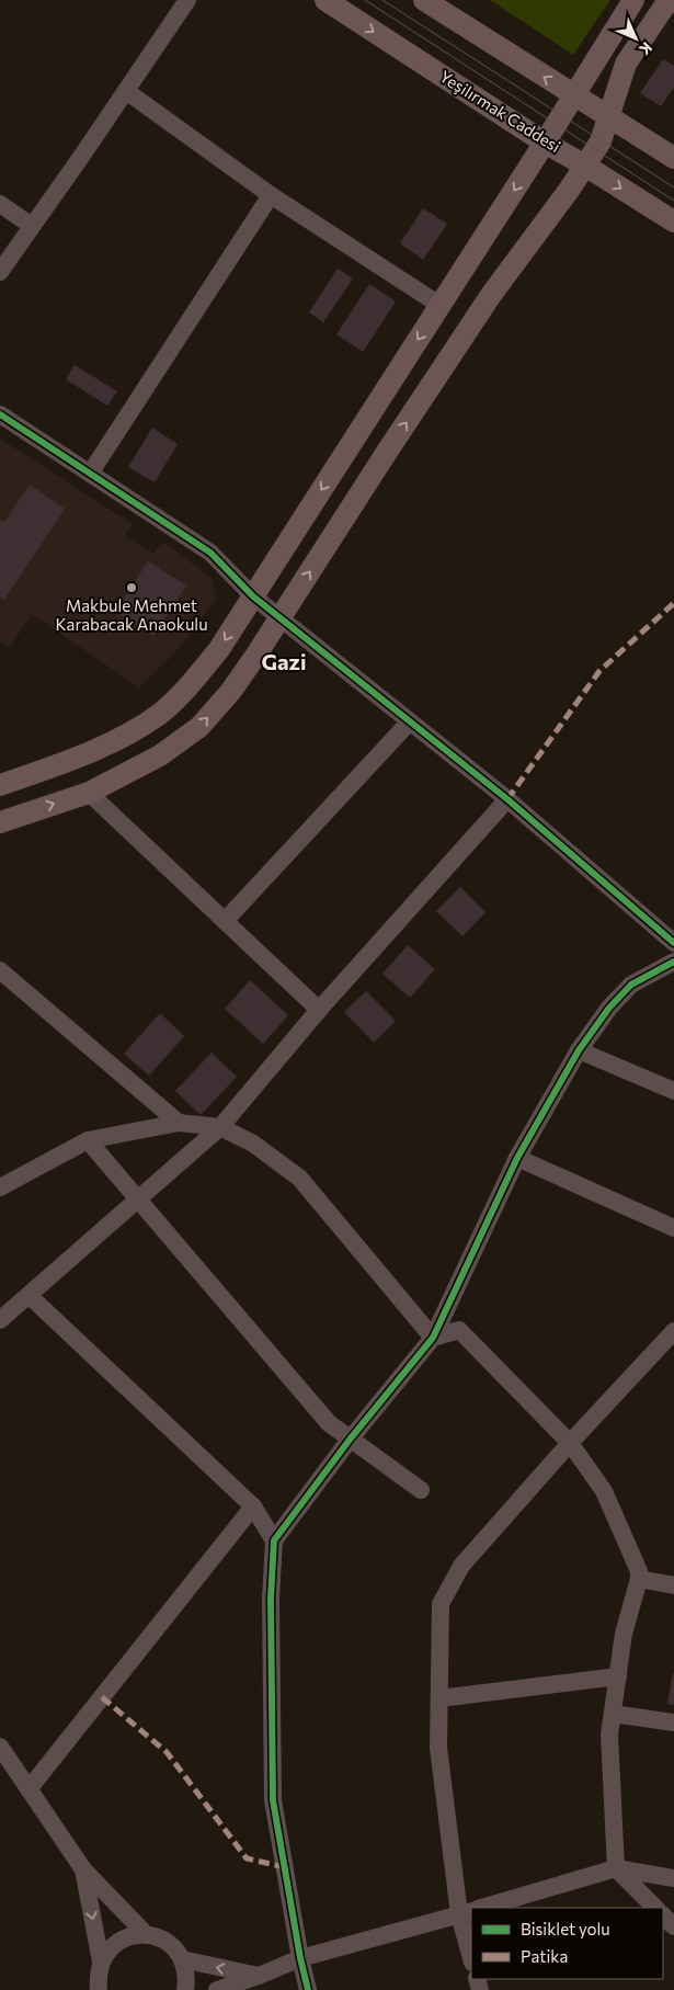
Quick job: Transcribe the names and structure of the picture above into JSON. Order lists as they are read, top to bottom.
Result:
{
  "streets": {
    "main road": ["Yeşilırmak Caddesi"]
  },
  "districts": ["Gazi"],
  "places": ["Makbule Mehmet Karabacak Anaokulu"],
  "legend": ["Bisiklet yolu", "Patika"],
  "north": "bottom right"
}
